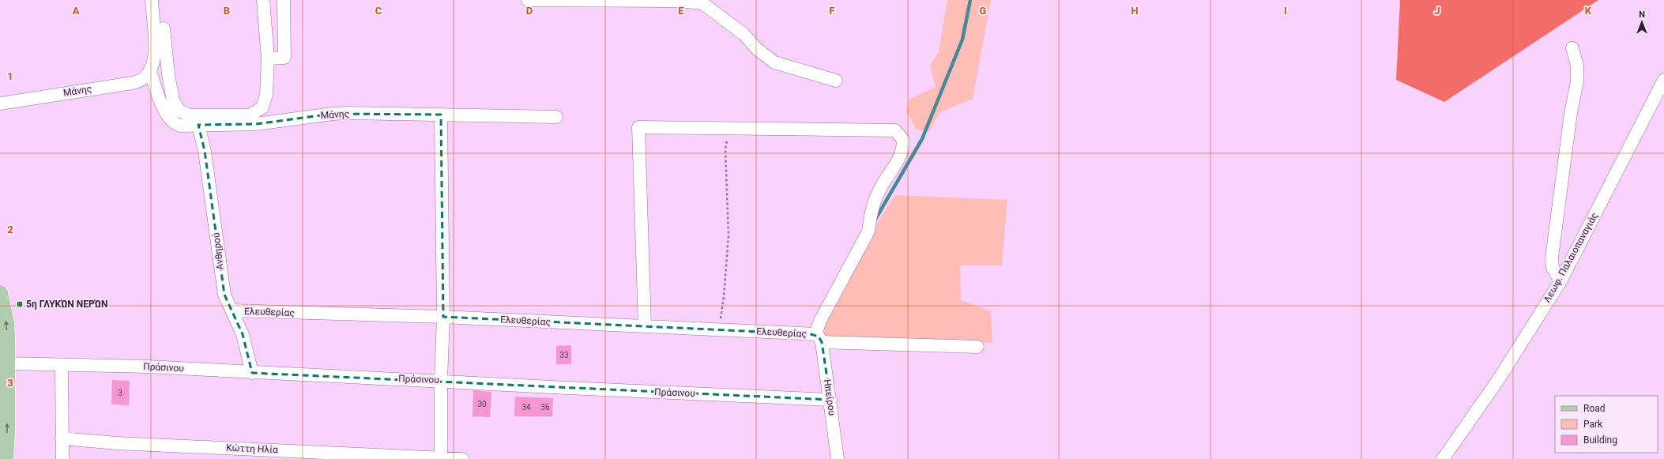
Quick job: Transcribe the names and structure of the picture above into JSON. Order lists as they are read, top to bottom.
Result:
{
  "streets": {
    "street": [
      "Μάνης",
      "Ανθηρού",
      "Λεωφ. Παλαιοπαναγιάς",
      "Ελευθερίας",
      "Πράσινου",
      "Ηπείρου",
      "Κώττη Ηλία"
    ]
  },
  "crossings": [
    ["Μάνης", "Ανθηρού"],
    ["Ανθηρού", "Ελευθερίας"],
    ["Ανθηρού", "Πράσινου"],
    ["Ελευθερίας", "Ηπείρου"],
    ["Πράσινου", "Ηπείρου"]
  ],
  "places": {
    "transit": ["5η ΓΛΥΚΏΝ ΝΕΡΏΝ"]
  },
  "house_numbers": [
    "33",
    "3",
    "30",
    "34",
    "36"
  ],
  "legend": ["Road", "Park", "Building"],
  "north": "top",
  "grid": {
    "columns": [
      "A",
      "B",
      "C",
      "D",
      "E",
      "F",
      "G",
      "H",
      "I",
      "J",
      "K"
    ],
    "rows": ["1", "2", "3"]
  }
}
